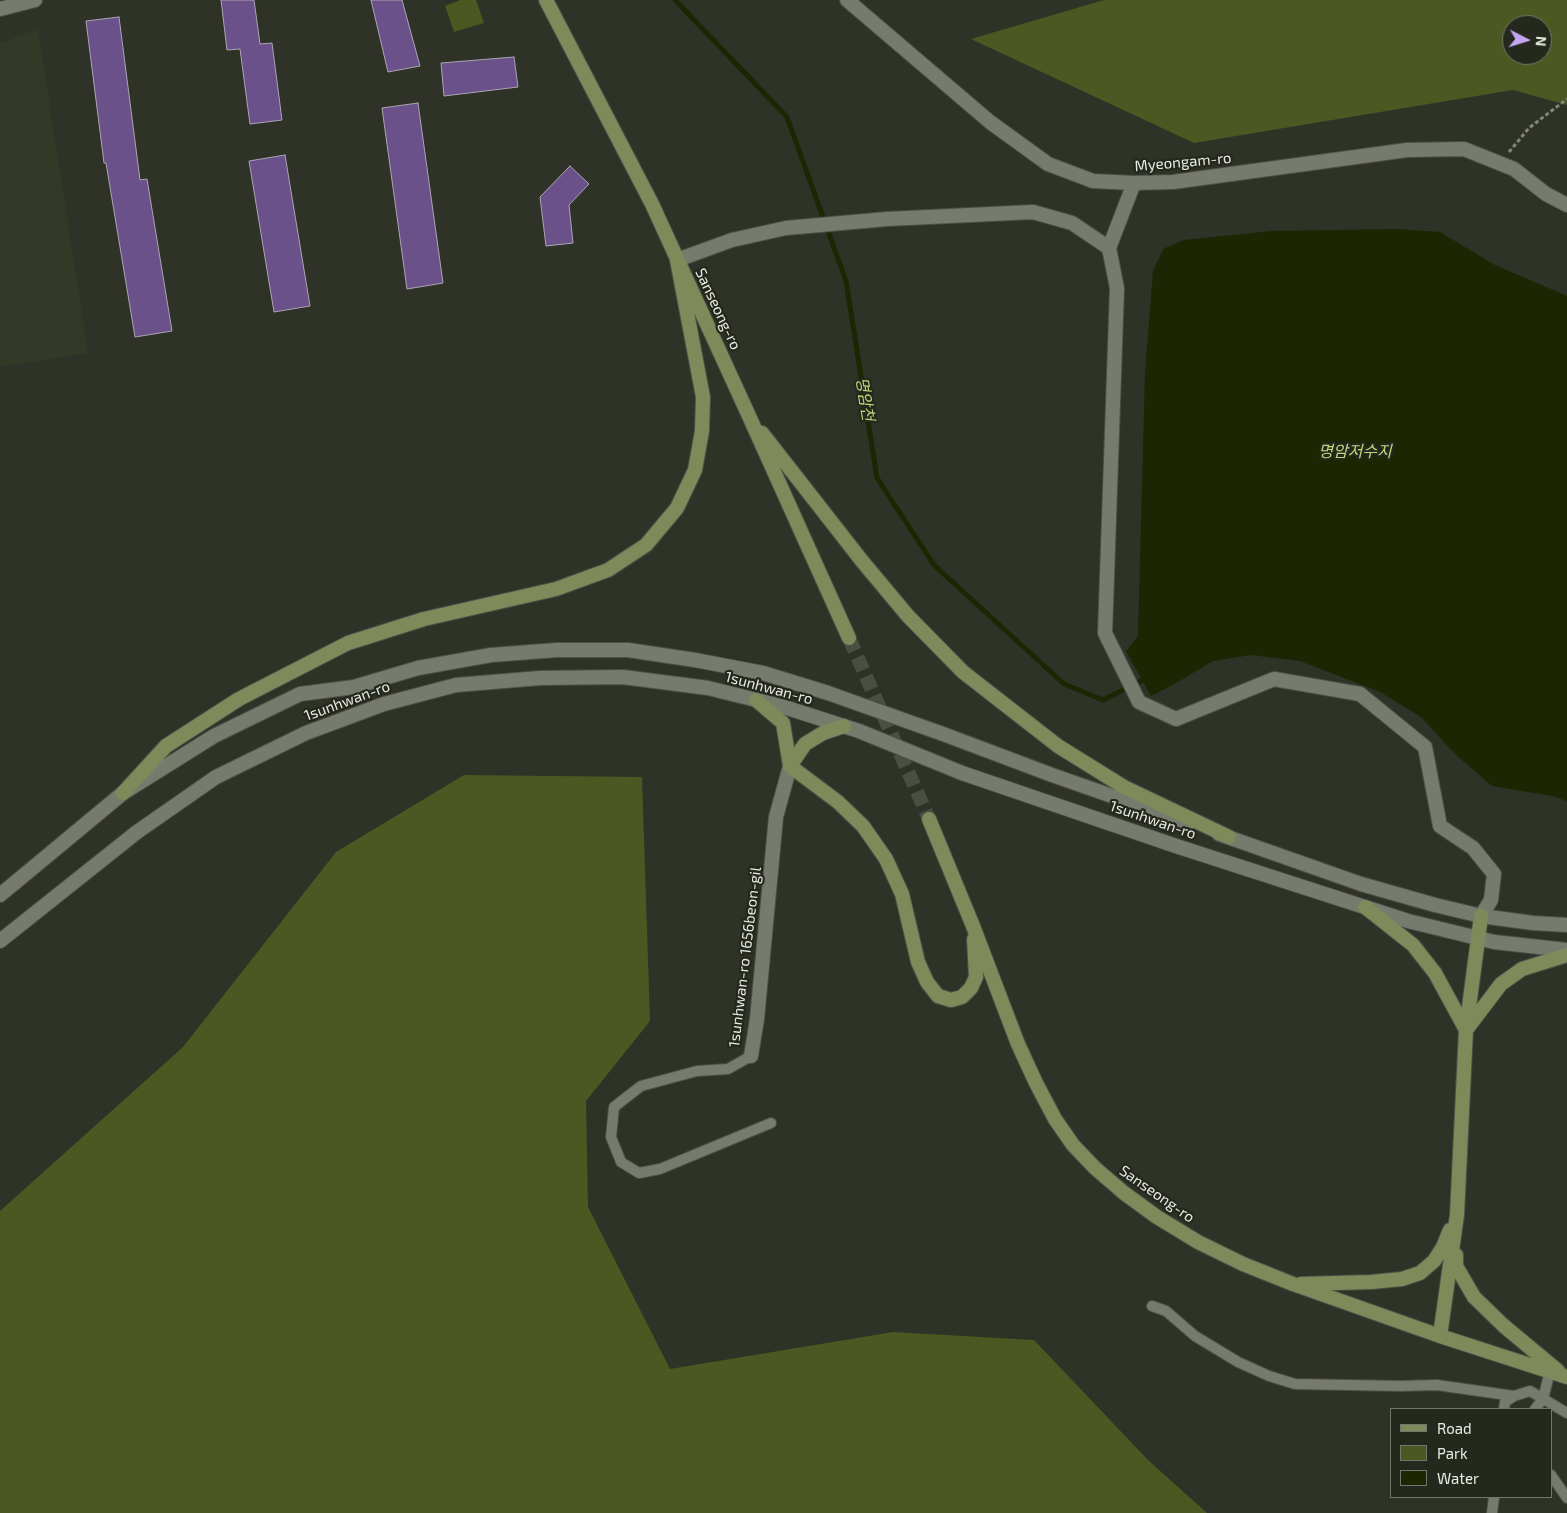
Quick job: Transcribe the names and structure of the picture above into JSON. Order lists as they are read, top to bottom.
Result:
{
  "streets": {
    "main road": ["Sanseong-ro"],
    "street": ["Myeongam-ro", "1sunhwan-ro", "1sunhwan-ro 1656beon-gil"]
  },
  "water": ["명암천", "명암저수지"],
  "legend": ["Road", "Park", "Water"],
  "north": "right"
}
